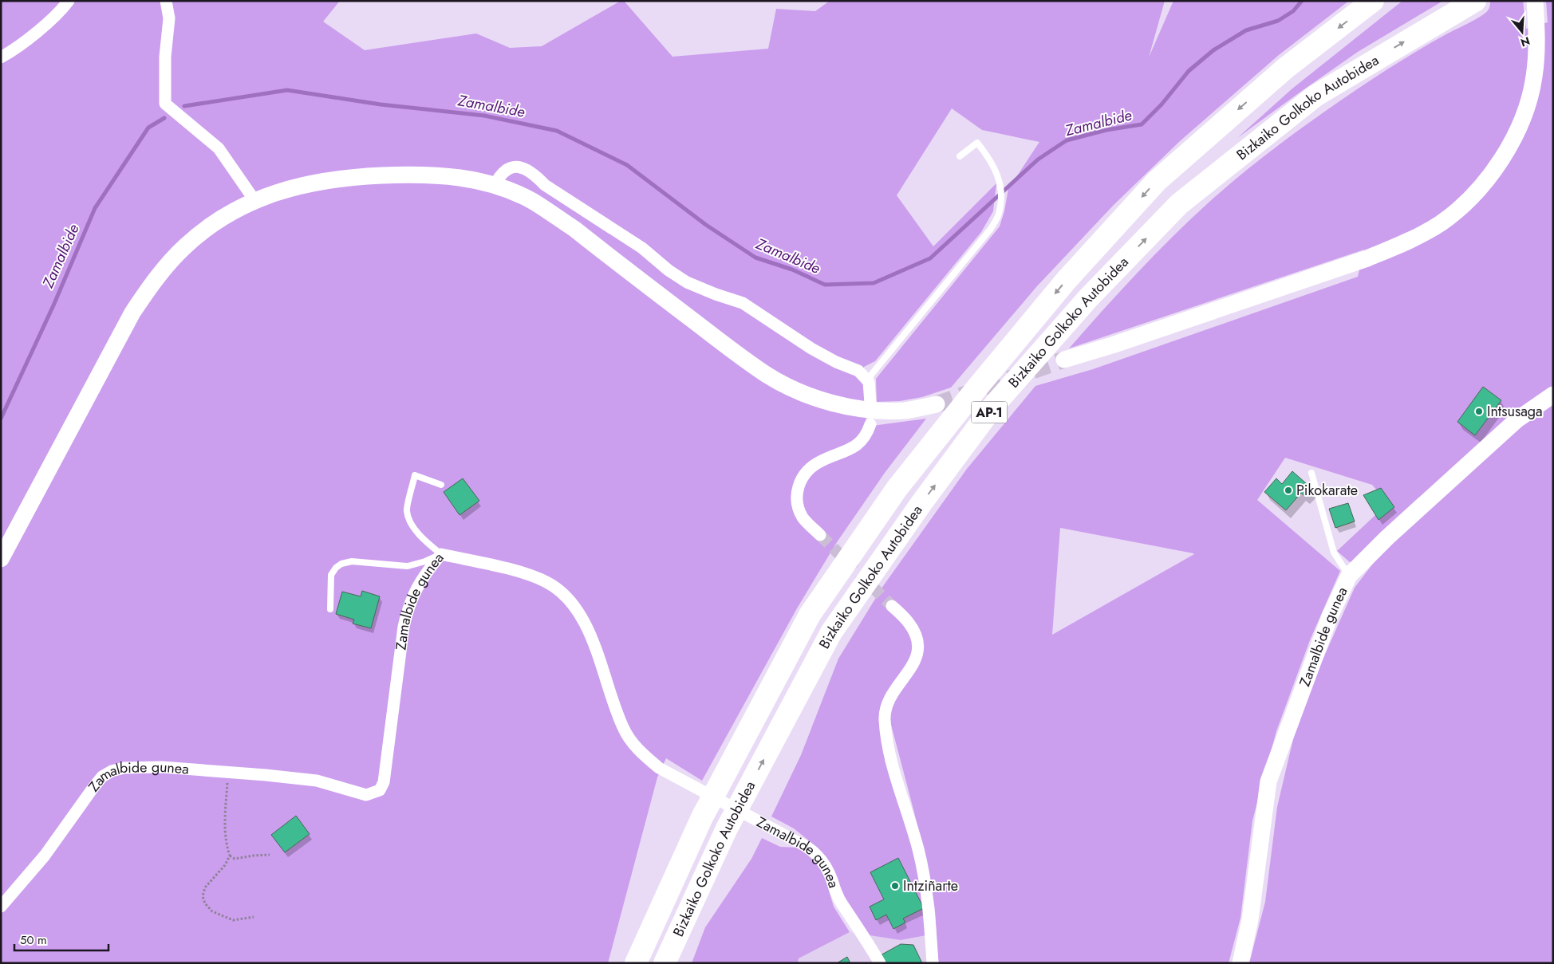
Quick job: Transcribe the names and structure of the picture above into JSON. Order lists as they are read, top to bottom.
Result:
{
  "streets": {
    "highway": ["Bizkaiko Golkoko Autobidea", "AP-1"],
    "main road": ["Zamalbide gunea"]
  },
  "water": ["Zamalbide"],
  "places": ["Intsusaga", "Pikokarate", "Intziñarte"],
  "scale_bar": "50 m",
  "north": "bottom"
}
